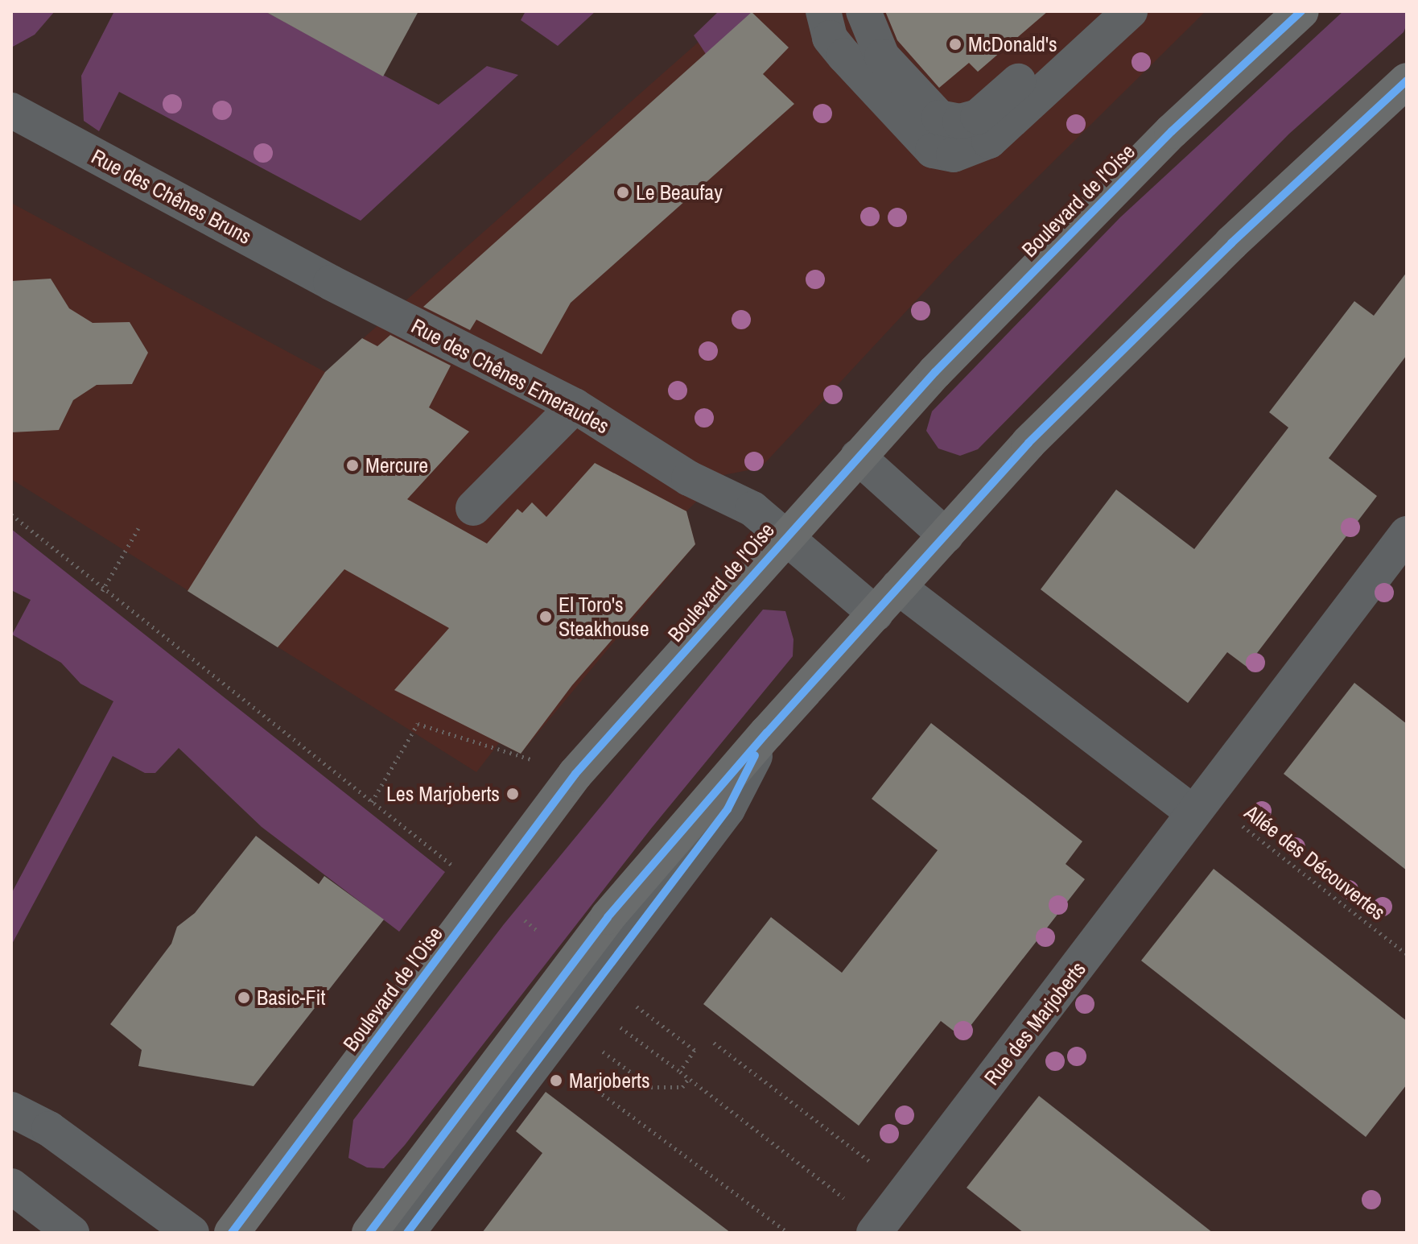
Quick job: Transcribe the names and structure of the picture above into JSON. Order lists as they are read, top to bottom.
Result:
{
  "streets": {
    "main road": ["Boulevard de l'Oise"],
    "street": ["Rue des Chênes Bruns", "Rue des Chênes Emeraudes", "Rue des Marjoberts"],
    "path": ["Allée des Découvertes"]
  },
  "crossings": [
    ["Rue des Chênes Bruns", "Rue des Chênes Emeraudes"],
    ["Boulevard de l'Oise", "Rue des Chênes Emeraudes"],
    ["Allée des Découvertes", "Rue des Marjoberts"]
  ],
  "places": [
    "McDonald's",
    "Le Beaufay",
    "Mercure",
    "El Toro's Steakhouse",
    "Les Marjoberts",
    "Basic-Fit",
    "Marjoberts"
  ]
}
